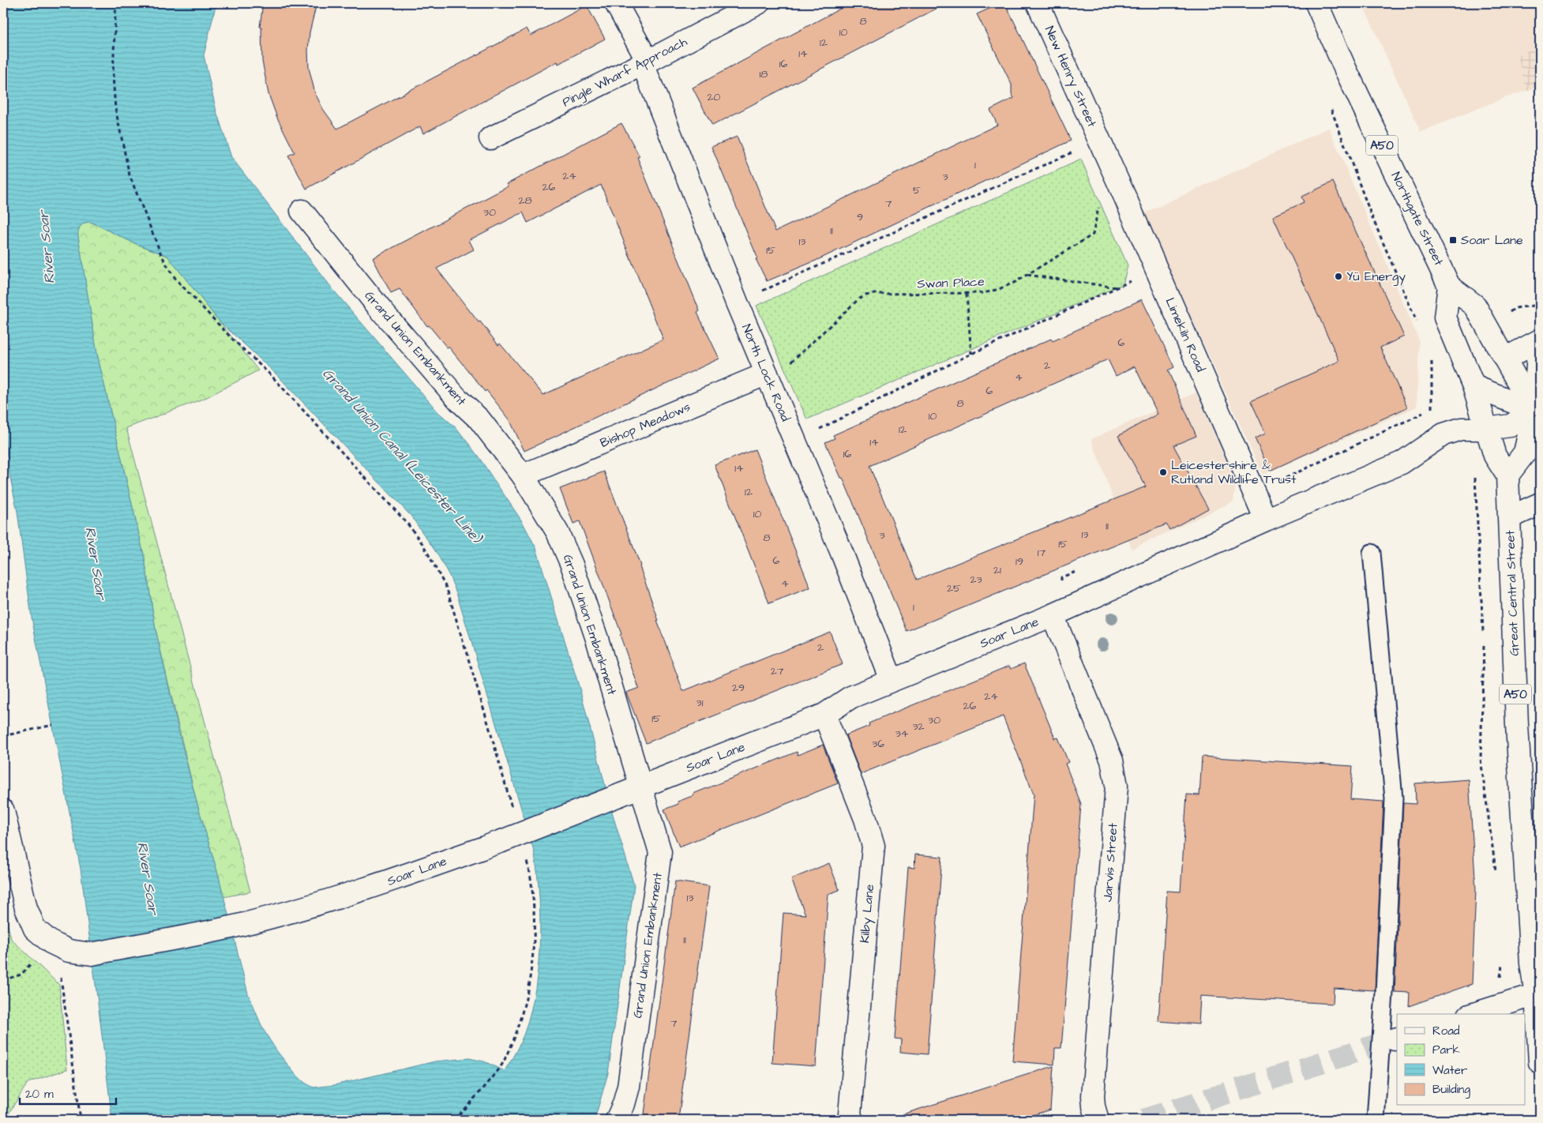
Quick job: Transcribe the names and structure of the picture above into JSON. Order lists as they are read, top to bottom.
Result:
{
  "streets": {
    "street": [
      "Pingle Wharf Approach",
      "New Henry Street",
      "A50",
      "Northgate Street",
      "Limekiln Road",
      "Grand Union Embankment",
      "North Lock Road",
      "Bishop Meadows",
      "Great Central Street",
      "Soar Lane",
      "Jarvis Street",
      "Kilby Lane"
    ],
    "path": ["Swan Place"]
  },
  "crossings": [
    ["Pingle Wharf Approach", "North Lock Road"],
    ["New Henry Street", "Limekiln Road"],
    ["A50", "Northgate Street"],
    ["A50", "Soar Lane"],
    ["Northgate Street", "Great Central Street"],
    ["Swan Place", "Limekiln Road"],
    ["Swan Place", "North Lock Road"],
    ["Swan Place", "Bishop Meadows"],
    ["Limekiln Road", "Soar Lane"],
    ["Grand Union Embankment", "Bishop Meadows"],
    ["Grand Union Embankment", "Soar Lane"],
    ["North Lock Road", "Bishop Meadows"],
    ["North Lock Road", "Soar Lane"],
    ["Great Central Street", "Soar Lane"],
    ["Soar Lane", "Jarvis Street"],
    ["Soar Lane", "Kilby Lane"]
  ],
  "water": ["River Soar", "Grand Union Canal (Leicester Line)"],
  "places": {
    "transit": ["Soar Lane"],
    "other": ["Yü Energy", "Leicestershire & Rutland Wildlife Trust"]
  },
  "house_numbers": [
    "8",
    "10",
    "12",
    "14",
    "16",
    "18",
    "20",
    "1",
    "24",
    "3",
    "26",
    "5",
    "28",
    "7",
    "30",
    "9",
    "11",
    "13",
    "15",
    "6",
    "2",
    "4",
    "6",
    "8",
    "10",
    "12",
    "14",
    "16",
    "14",
    "12",
    "10",
    "11",
    "13",
    "3",
    "8",
    "15",
    "17",
    "6",
    "19",
    "21",
    "23",
    "4",
    "25",
    "1",
    "2",
    "27",
    "29",
    "24",
    "31",
    "26",
    "15",
    "30",
    "32",
    "34",
    "36",
    "13",
    "11",
    "7"
  ],
  "legend": [
    "Road",
    "Park",
    "Water",
    "Building"
  ],
  "scale_bar": "20 m"
}
